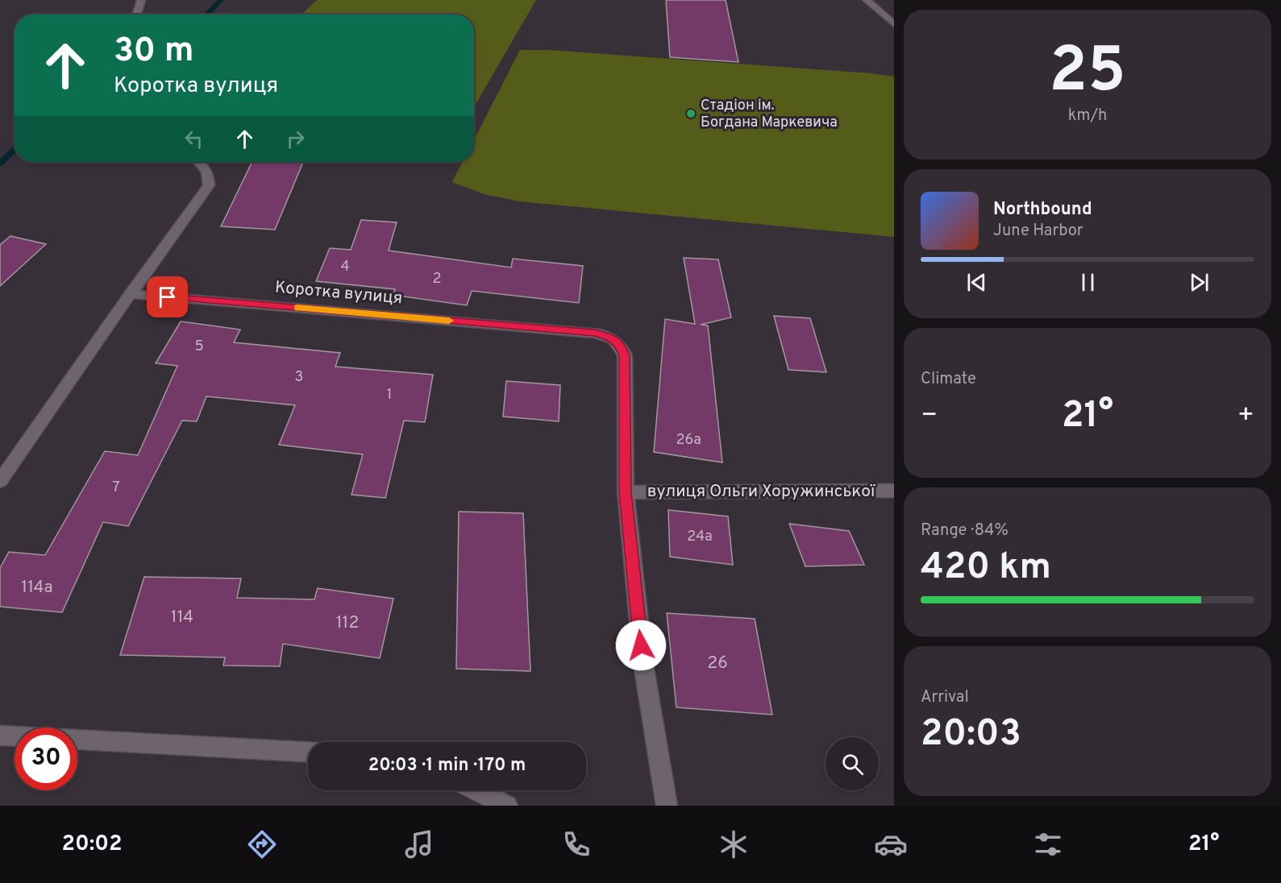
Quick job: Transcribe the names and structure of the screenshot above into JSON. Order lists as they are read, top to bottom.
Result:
{
  "streets": {
    "street": ["Коротка вулиця", "вулиця Ольги Хоружинської"]
  },
  "crossings": [
    ["Коротка вулиця", "вулиця Ольги Хоружинської"]
  ],
  "places": ["Стадіон ім. Богдана Маркевича"],
  "house_numbers": [
    "4",
    "2",
    "5",
    "3",
    "1",
    "26а",
    "7",
    "24а",
    "114а",
    "114",
    "112",
    "26"
  ],
  "page": {
    "tile": [
      ["25", "km/h"],
      "Climate",
      ["Range · 84%", "420 km"],
      ["Arrival", "20:03"]
    ],
    "turn": ["30 m", "Коротка вулиця"],
    "song": ["Northbound", "June Harbor"],
    "heat": ["−", "21°", "+"],
    "limit": "30",
    "trip": "20:03 · 1 min · 170 m",
    "tabs": ["20:02", "21°"]
  }
}
